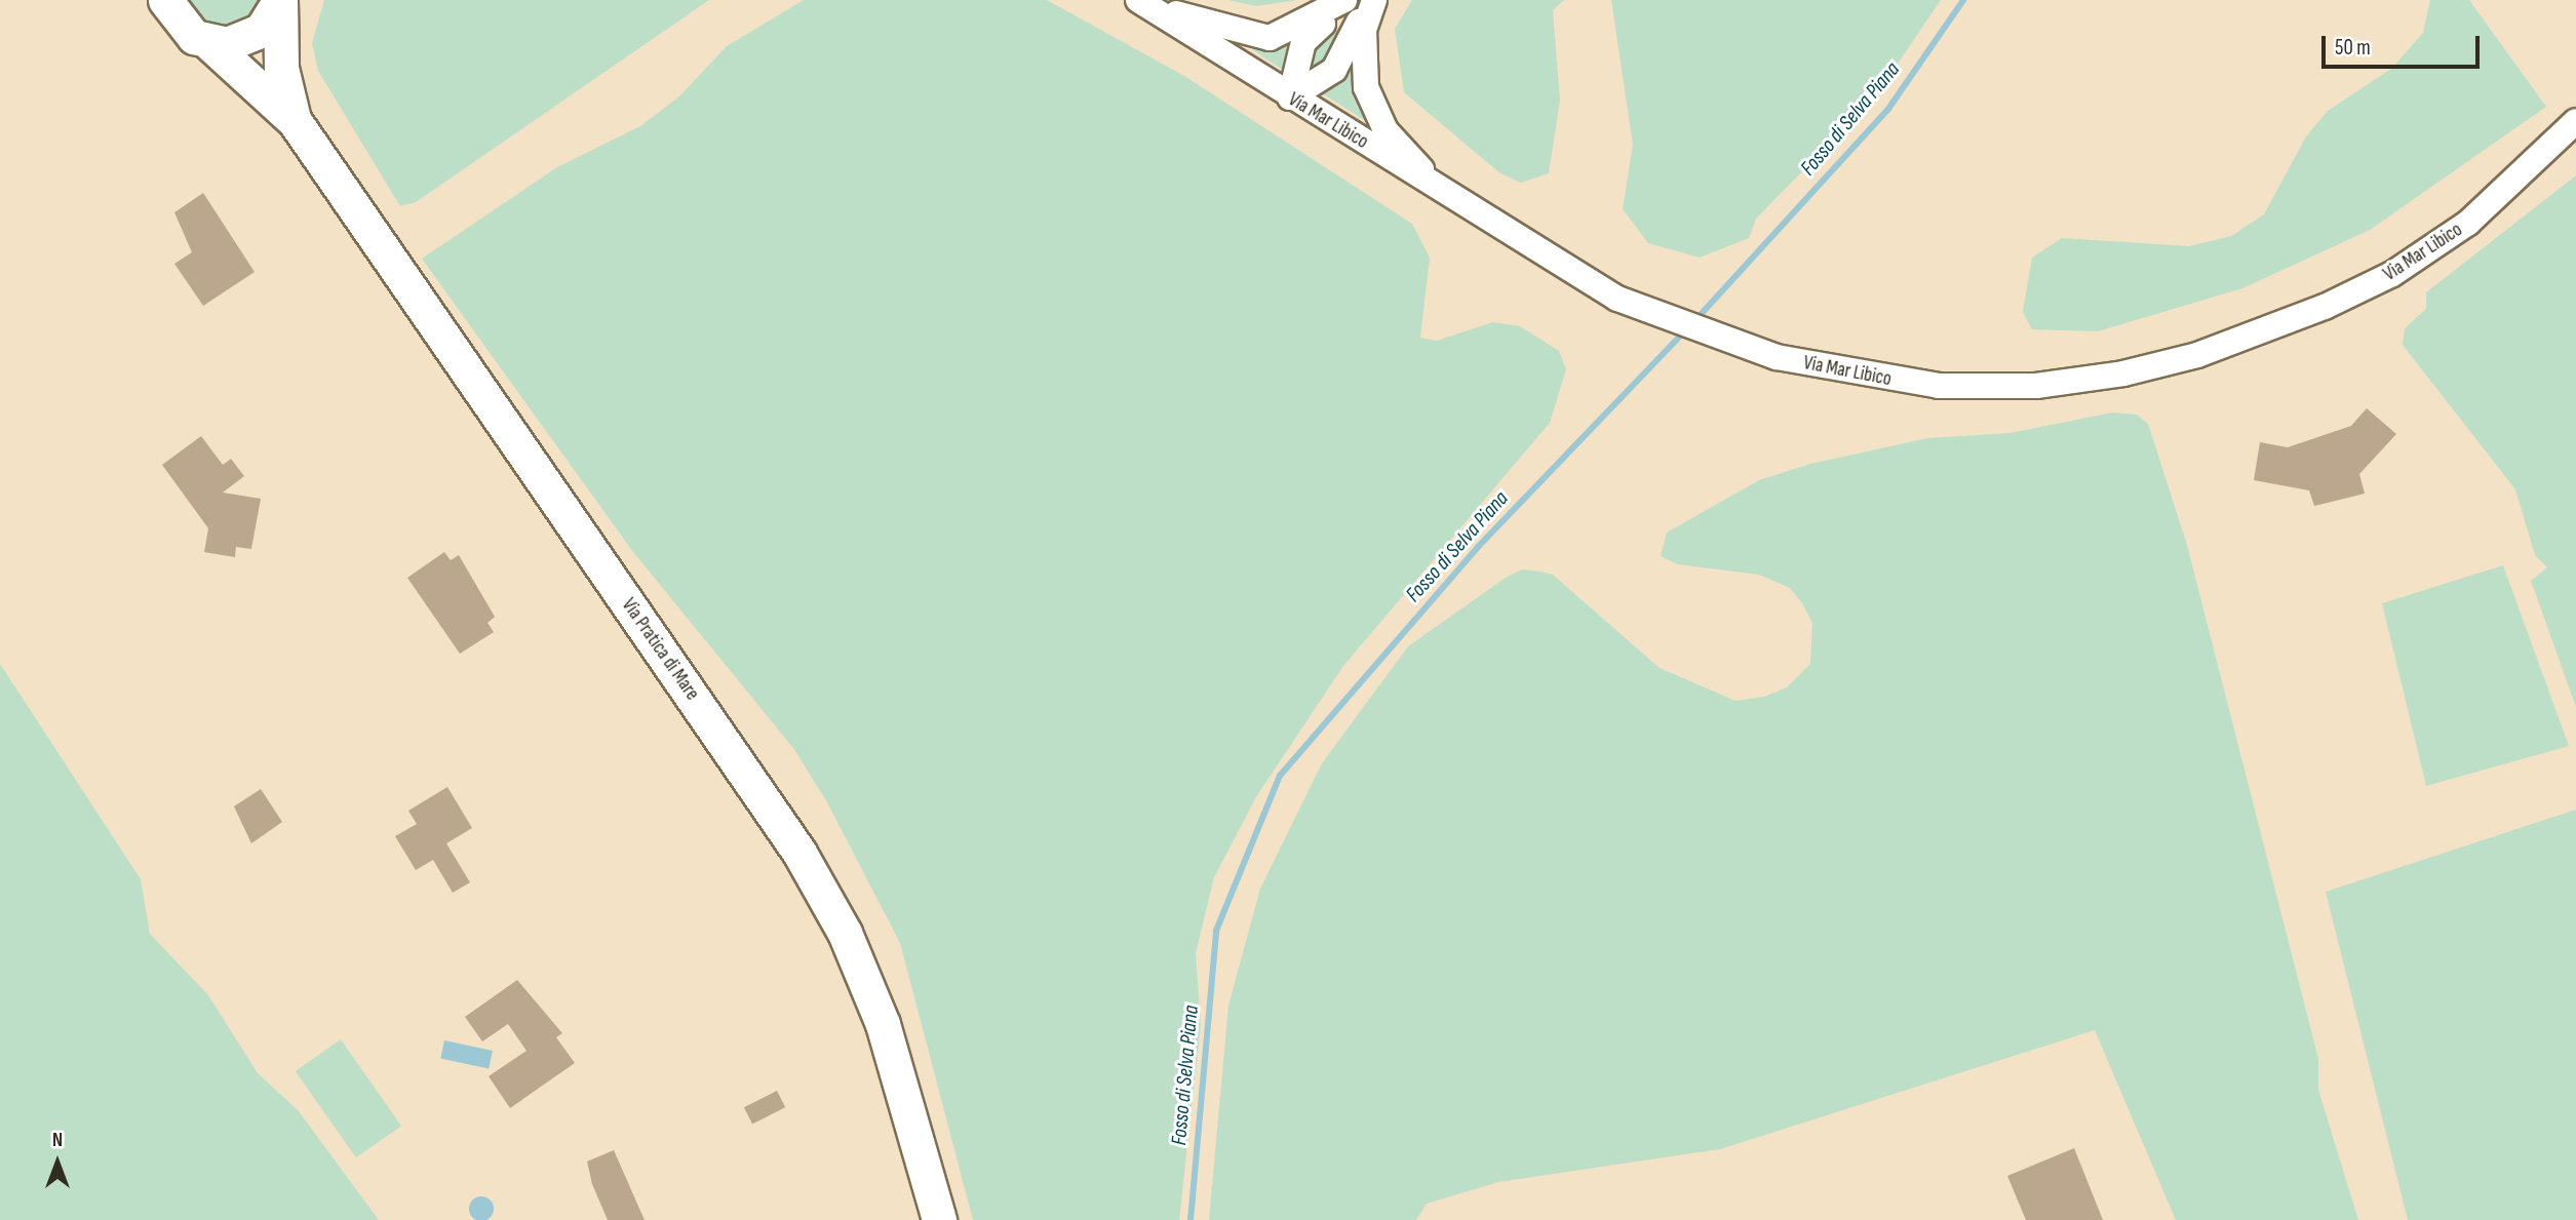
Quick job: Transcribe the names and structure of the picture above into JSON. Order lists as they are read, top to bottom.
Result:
{
  "streets": {
    "street": ["Via Mar Libico", "Via Pratica di Mare"]
  },
  "water": ["Fosso di Selva Piana"],
  "scale_bar": "50 m",
  "north": "top"
}
